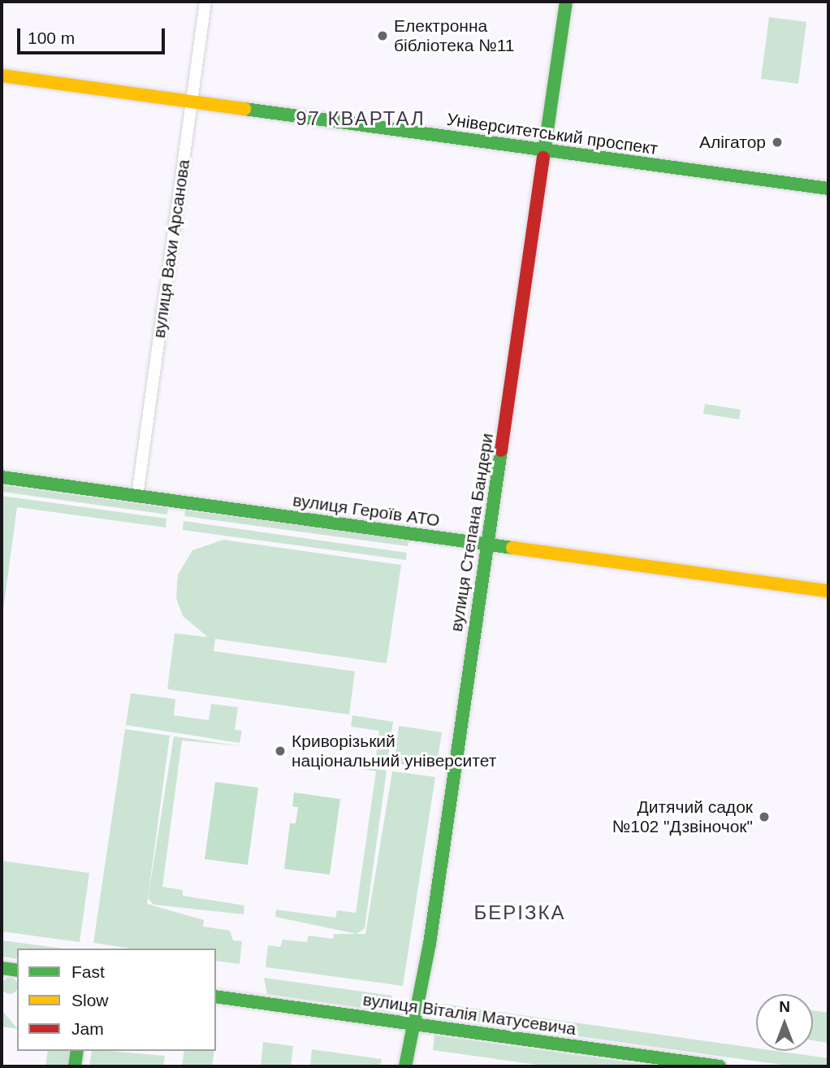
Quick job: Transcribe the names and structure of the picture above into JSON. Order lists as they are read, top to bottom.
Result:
{
  "streets": {
    "street": [
      "Університетський проспект",
      "вулиця Вахи Арсанова",
      "вулиця Героїв АТО",
      "вулиця Степана Бандери",
      "вулиця Віталія Матусевича"
    ]
  },
  "crossings": [
    ["Університетський проспект", "вулиця Вахи Арсанова"],
    ["Університетський проспект", "вулиця Степана Бандери"],
    ["вулиця Вахи Арсанова", "вулиця Героїв АТО"],
    ["вулиця Героїв АТО", "вулиця Степана Бандери"],
    ["вулиця Степана Бандери", "вулиця Віталія Матусевича"]
  ],
  "districts": ["97 КВАРТАЛ", "БЕРІЗКА"],
  "places": [
    "Електронна бібліотека №11",
    "Алігатор",
    "Криворізький національний університет",
    "Дитячий садок №102 \"Дзвіночок\""
  ],
  "legend": ["Fast", "Slow", "Jam"],
  "scale_bar": "100 m",
  "north": "top"
}
